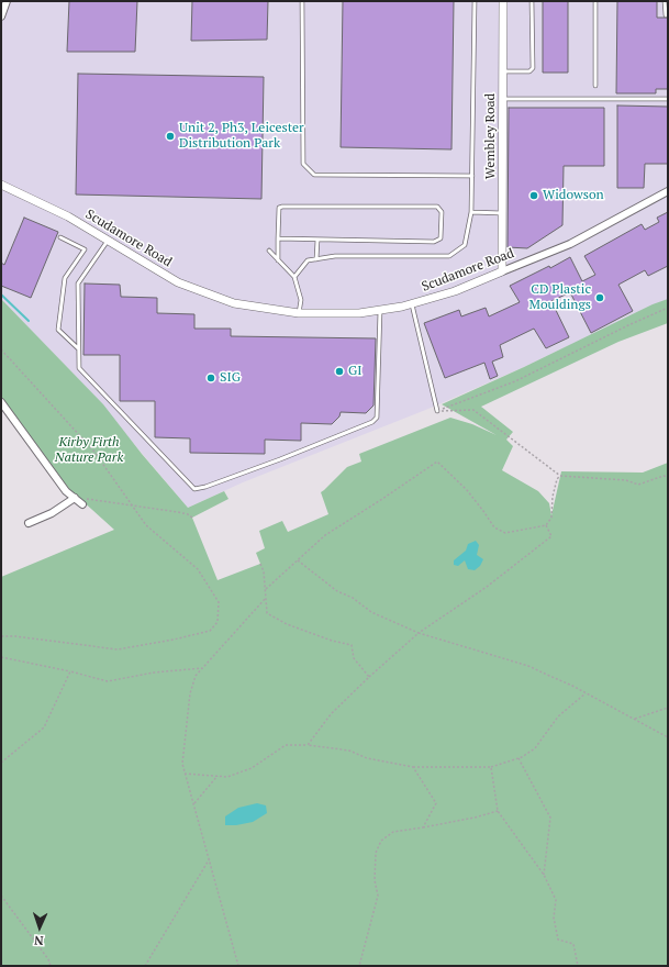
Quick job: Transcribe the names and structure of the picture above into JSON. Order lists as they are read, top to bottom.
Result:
{
  "streets": {
    "street": ["Wembley Road", "Scudamore Road"]
  },
  "crossings": [
    ["Wembley Road", "Scudamore Road"]
  ],
  "parks": ["Kirby Firth Nature Park"],
  "places": [
    "Unit 2, Ph3, Leicester Distribution Park",
    "Widowson",
    "CD Plastic Mouldings",
    "GI",
    "SIG"
  ],
  "north": "bottom"
}
